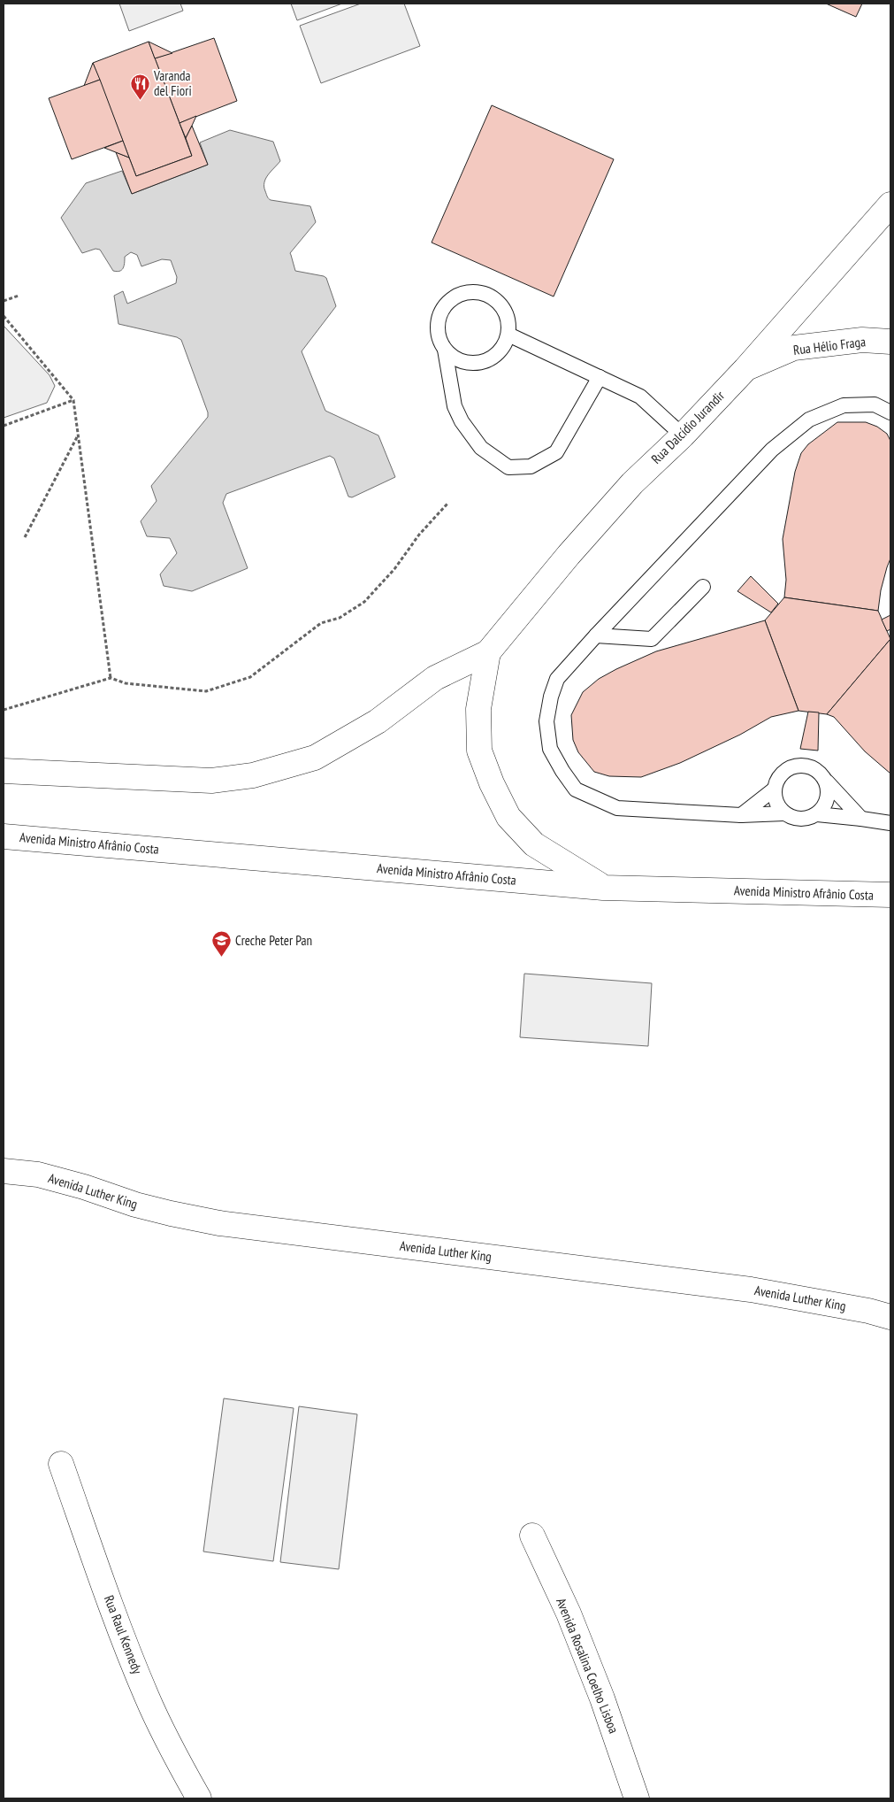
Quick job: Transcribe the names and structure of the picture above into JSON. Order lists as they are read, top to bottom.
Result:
{
  "streets": {
    "street": [
      "Rua Hélio Fraga",
      "Rua Dalcídio Jurandir",
      "Avenida Ministro Afrânio Costa",
      "Avenida Luther King",
      "Rua Raul Kennedy",
      "Avenida Rosalina Coelho Lisboa"
    ]
  },
  "crossings": [
    ["Rua Hélio Fraga", "Rua Dalcídio Jurandir"]
  ],
  "places": {
    "restaurant": ["Varanda del Fiori"],
    "school or university": ["Creche Peter Pan"]
  }
}
